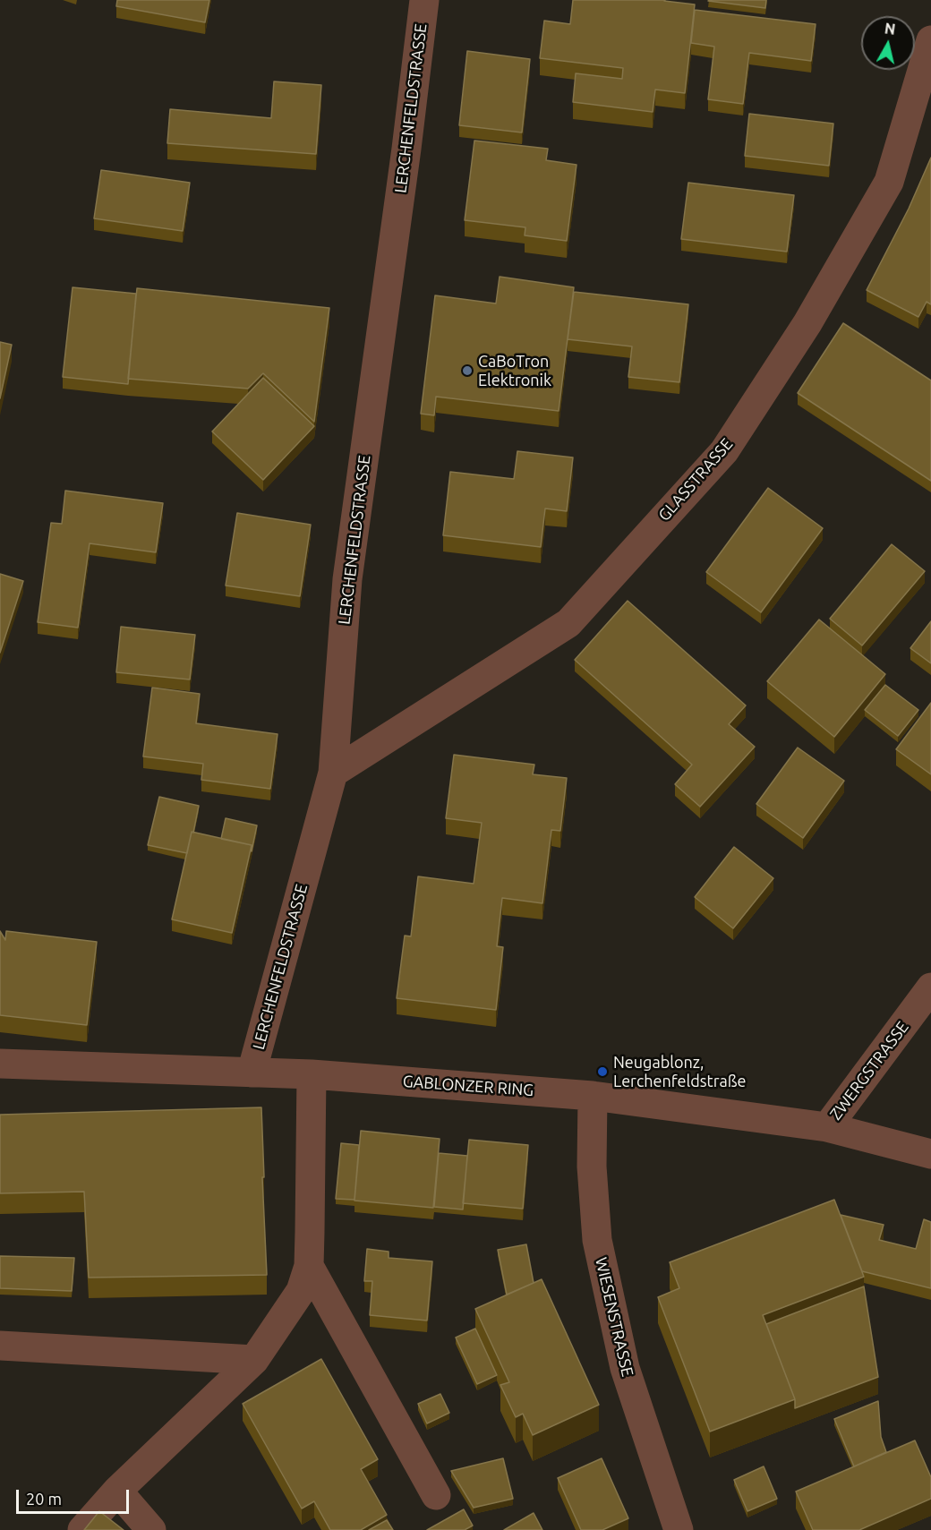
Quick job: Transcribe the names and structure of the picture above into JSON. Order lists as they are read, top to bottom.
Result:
{
  "streets": {
    "street": [
      "LERCHENFELDSTRASSE",
      "GLASSTRASSE",
      "ZWERGSTRASSE",
      "GABLONZER RING",
      "WIESENSTRASSE"
    ]
  },
  "crossings": [
    ["LERCHENFELDSTRASSE", "GLASSTRASSE"],
    ["LERCHENFELDSTRASSE", "GABLONZER RING"],
    ["ZWERGSTRASSE", "GABLONZER RING"],
    ["GABLONZER RING", "WIESENSTRASSE"]
  ],
  "places": ["CaBoTron Elektronik", "Neugablonz, Lerchenfeldstraße"],
  "scale_bar": "20 m",
  "north": "top"
}
